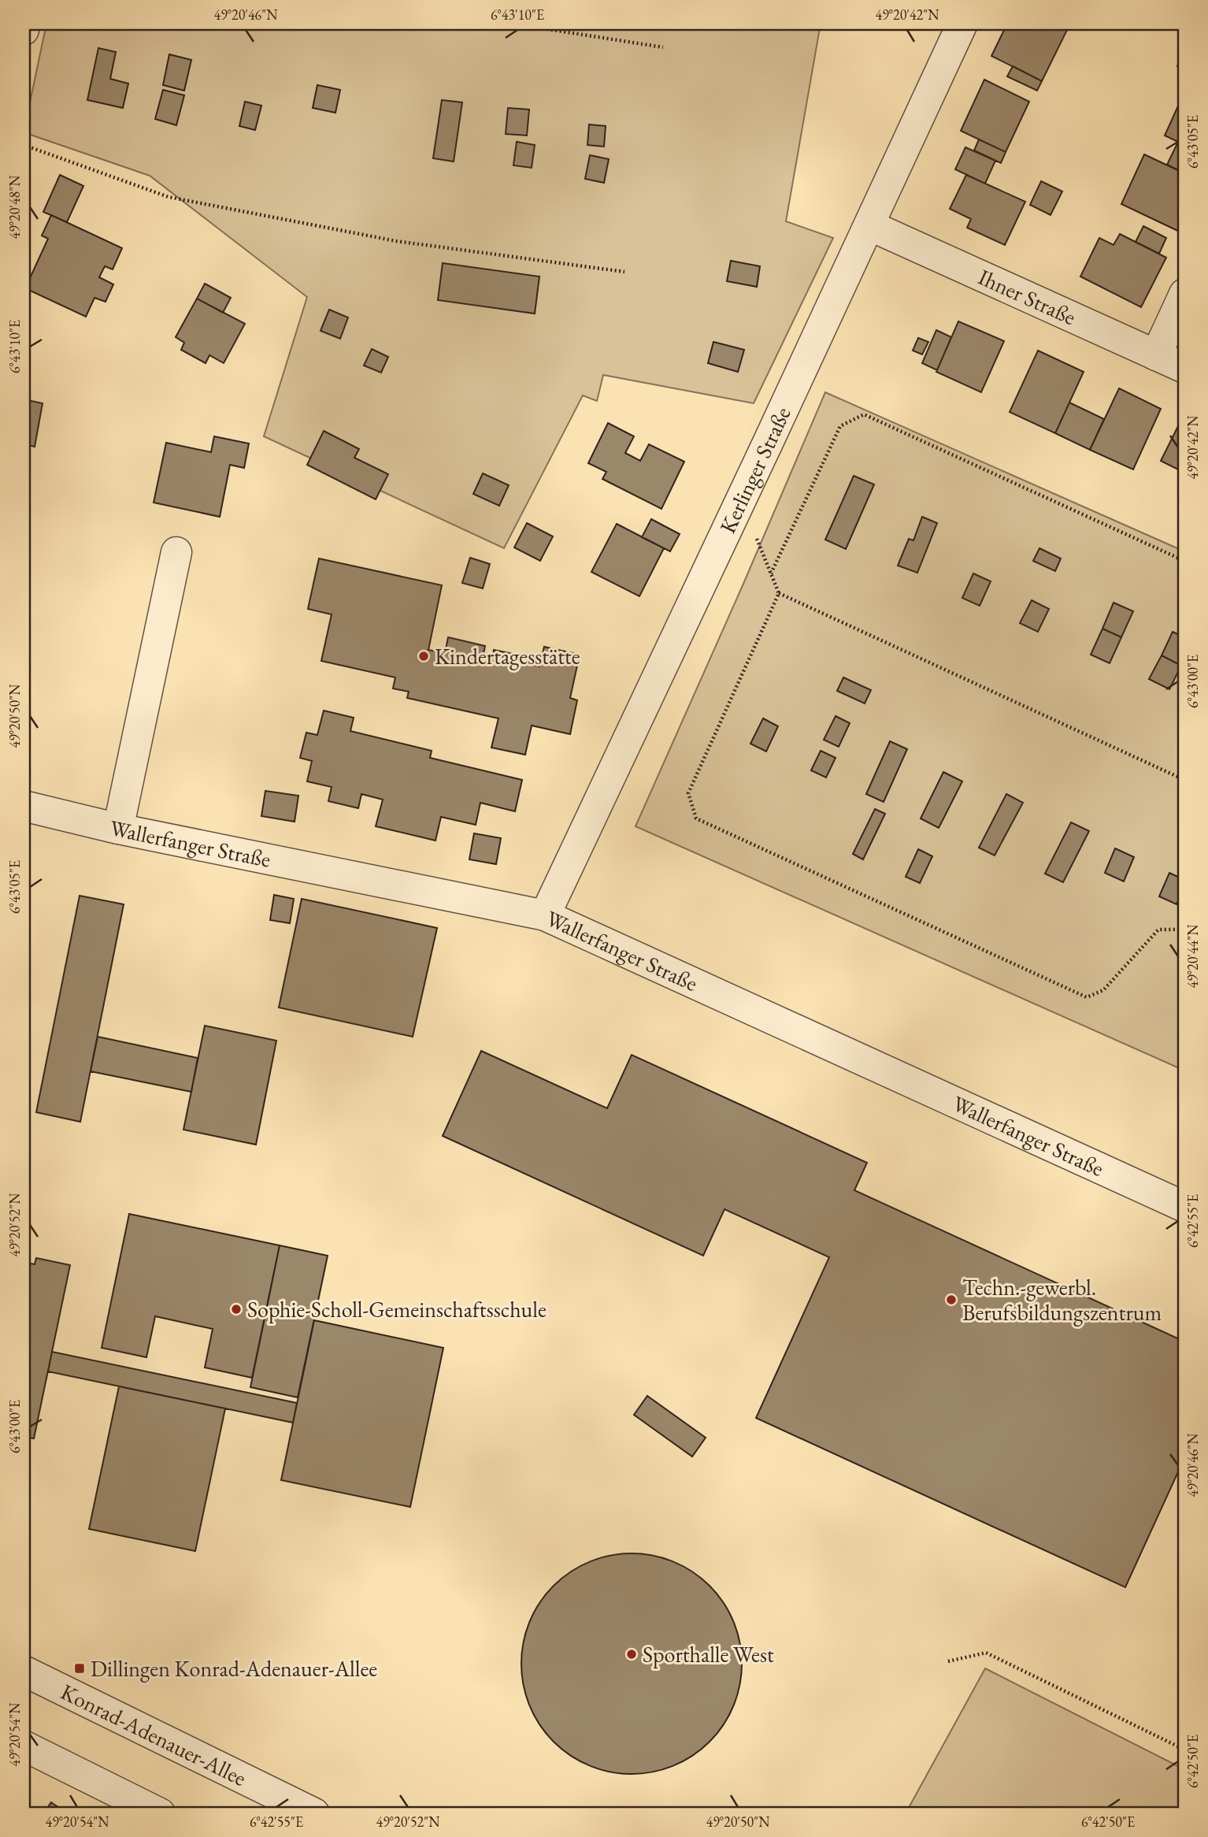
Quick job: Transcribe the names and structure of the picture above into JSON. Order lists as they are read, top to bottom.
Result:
{
  "streets": {
    "street": [
      "Ihner Straße",
      "Kerlinger Straße",
      "Wallerfanger Straße",
      "Konrad-Adenauer-Allee"
    ]
  },
  "crossings": [
    ["Ihner Straße", "Kerlinger Straße"],
    ["Kerlinger Straße", "Wallerfanger Straße"]
  ],
  "places": {
    "other": [
      "Kindertagesstätte",
      "Techn.-gewerbl. Berufsbildungszentrum",
      "Sophie-Scholl-Gemeinschaftsschule",
      "Sporthalle West"
    ],
    "transit": ["Dillingen Konrad-Adenauer-Allee"]
  },
  "coordinates": [
    "49°20'46\"N",
    "6°43'10\"E",
    "49°20'42\"N",
    "6°43'05\"E",
    "49°20'48\"N",
    "6°43'00\"E",
    "49°20'50\"N",
    "49°20'44\"N",
    "6°42'55\"E",
    "49°20'52\"N",
    "49°20'54\"N",
    "6°42'50\"E"
  ]
}
